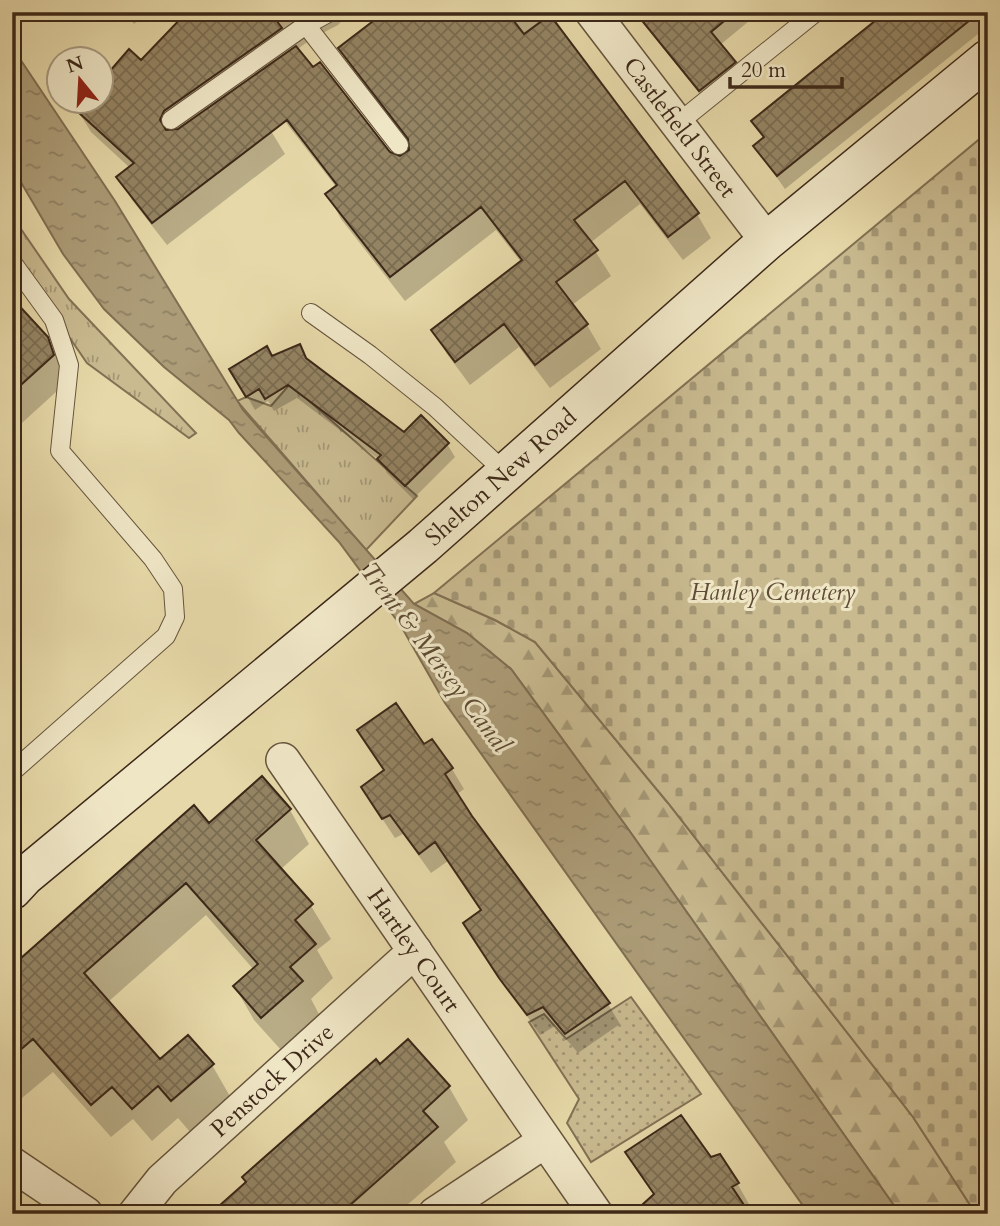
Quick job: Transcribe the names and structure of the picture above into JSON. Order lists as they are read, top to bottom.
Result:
{
  "streets": {
    "main road": ["Shelton New Road"],
    "street": ["Castlefield Street", "Hartley Court", "Penstock Drive"]
  },
  "crossings": [
    ["Castlefield Street", "Shelton New Road"],
    ["Hartley Court", "Penstock Drive"]
  ],
  "water": ["Trent & Mersey Canal"],
  "parks": ["Hanley Cemetery"],
  "scale_bar": "20 m",
  "north": "top"
}
